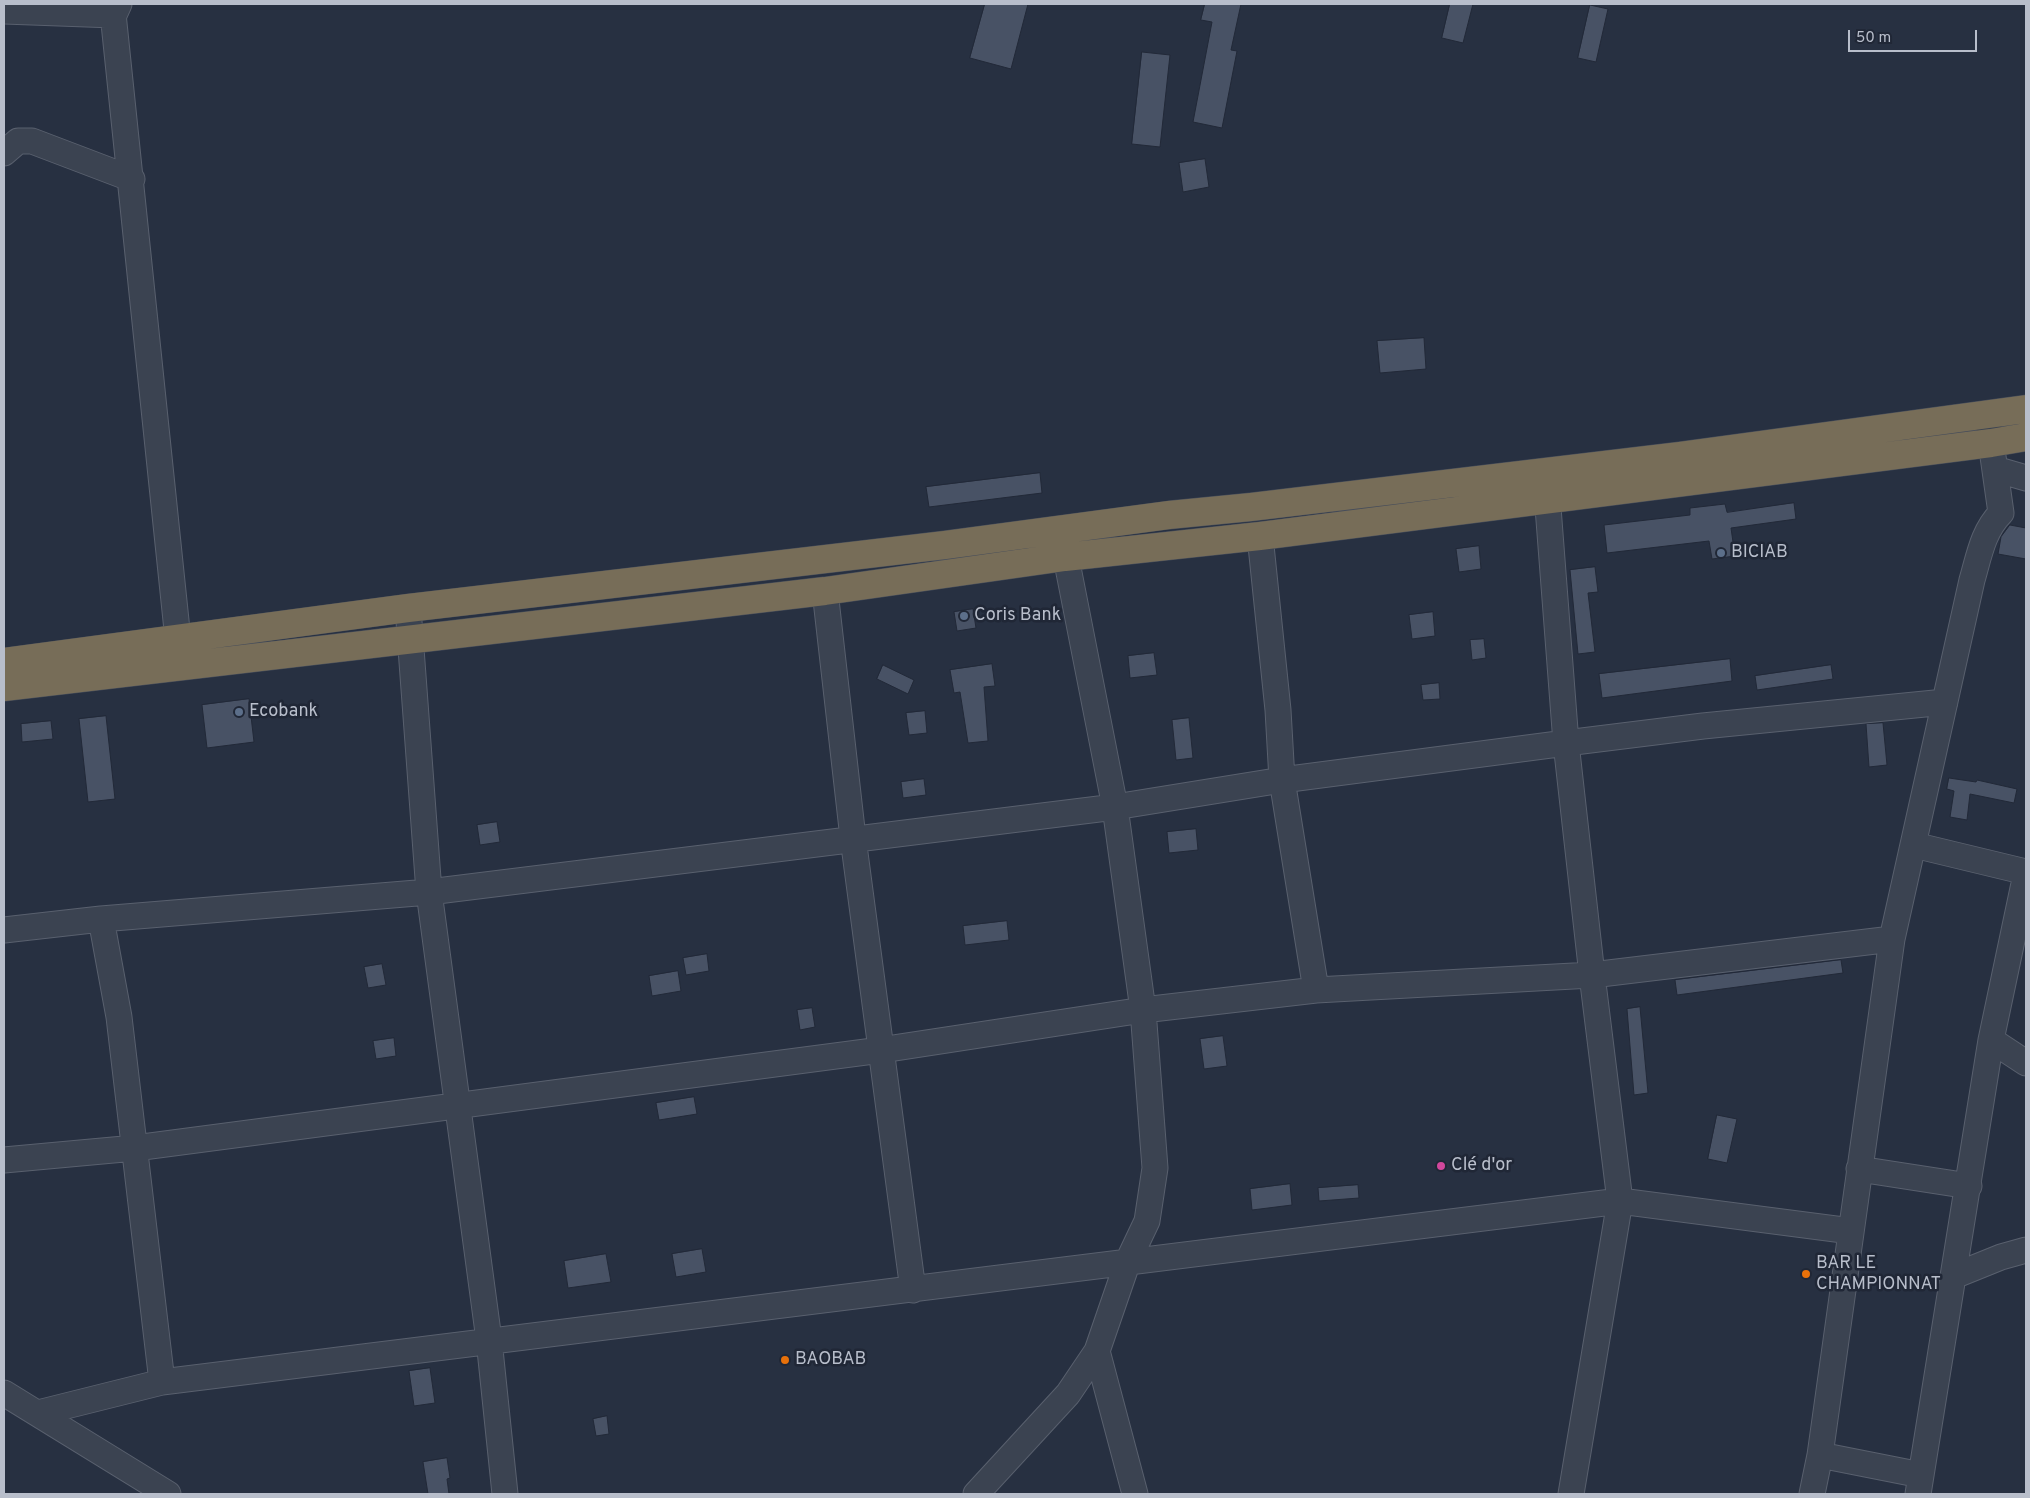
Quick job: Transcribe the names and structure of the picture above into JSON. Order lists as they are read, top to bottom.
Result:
{
  "places": [
    "BICIAB",
    "Coris Bank",
    "Ecobank",
    "Clé d'or",
    "BAR LE CHAMPIONNAT",
    "BAOBAB"
  ],
  "scale_bar": "50 m"
}
